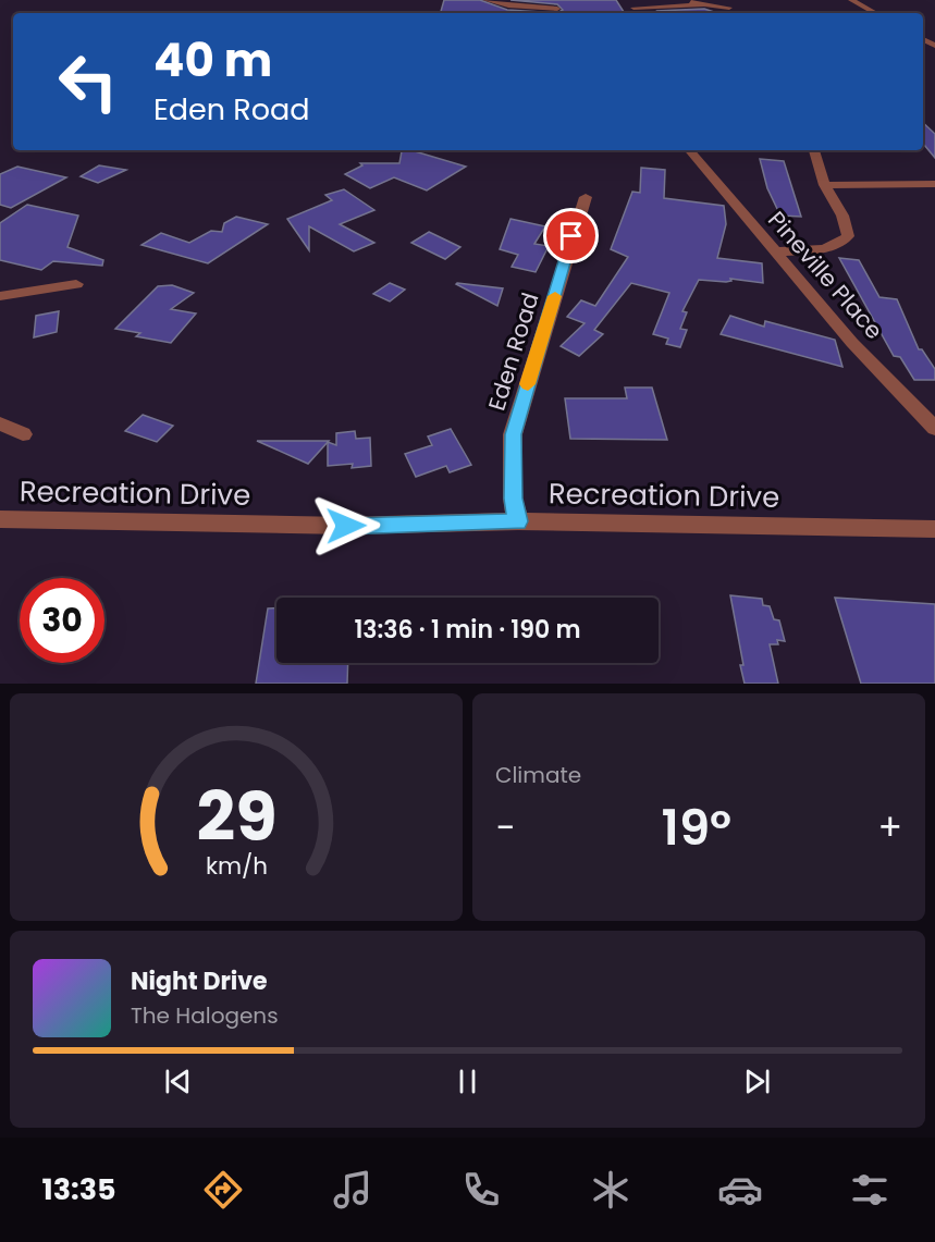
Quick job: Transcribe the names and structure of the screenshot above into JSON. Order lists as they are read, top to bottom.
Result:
{
  "streets": {
    "street": ["Pineville Place", "Eden Road", "Recreation Drive"]
  },
  "crossings": [
    ["Eden Road", "Recreation Drive"]
  ],
  "page": {
    "turn": ["40 m", "Eden Road"],
    "limit": "30",
    "trip": "13:36 · 1 min · 190 m",
    "tile": "Climate",
    "heat": ["−", "19°", "+"],
    "song": ["Night Drive", "The Halogens"],
    "tabs": "13:35",
    "gauge": ["29", "km/h"]
  }
}
